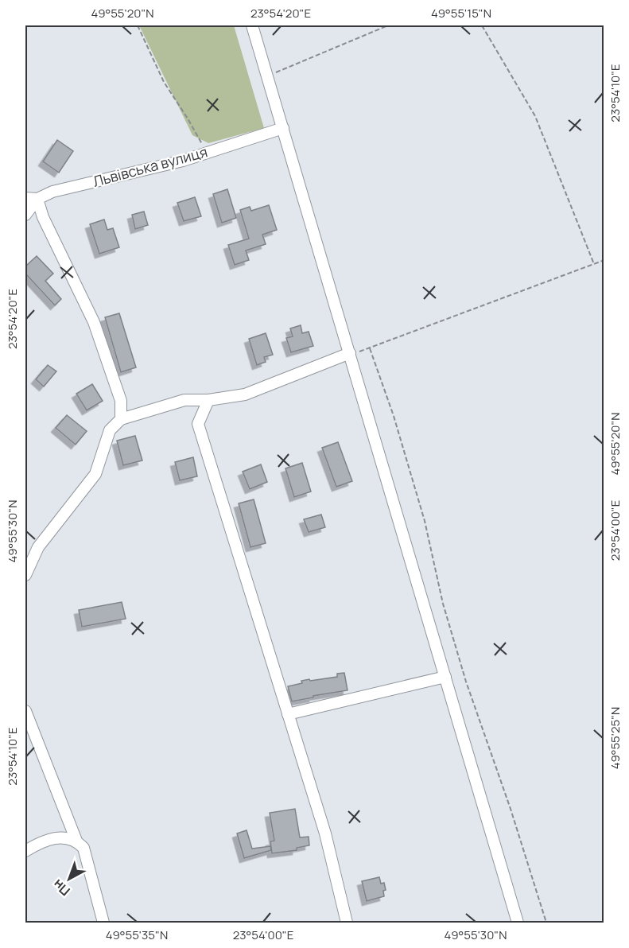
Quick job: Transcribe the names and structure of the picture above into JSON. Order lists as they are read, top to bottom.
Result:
{
  "streets": {
    "street": ["Львівська вулиця"]
  },
  "north": "bottom left",
  "coordinates": [
    "49°55'20\"N",
    "23°54'20\"E",
    "49°55'15\"N",
    "23°54'10\"E",
    "23°54'00\"E",
    "49°55'30\"N",
    "49°55'25\"N",
    "49°55'35\"N"
  ]
}
